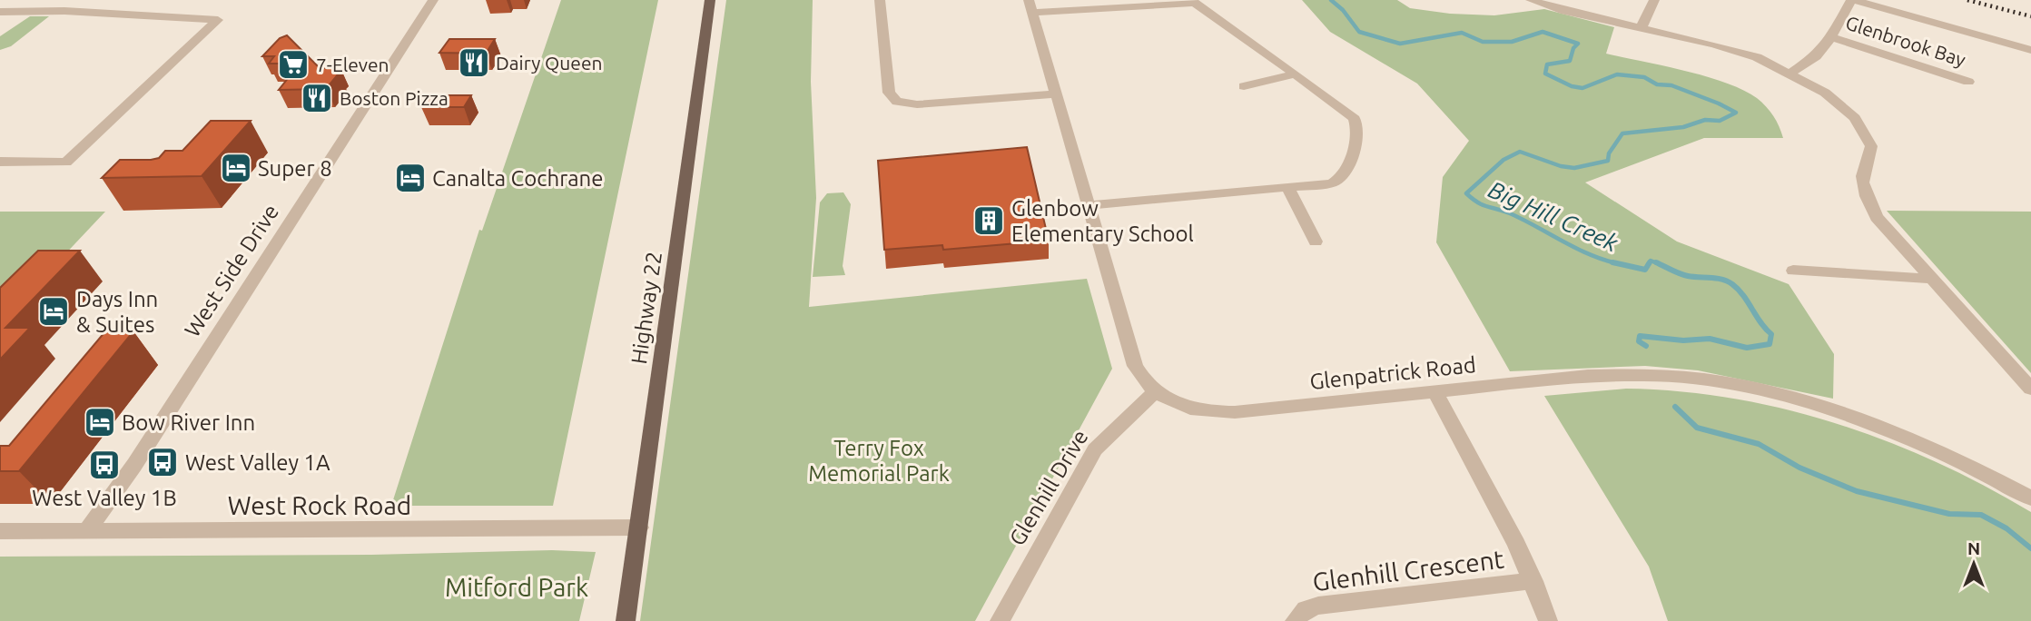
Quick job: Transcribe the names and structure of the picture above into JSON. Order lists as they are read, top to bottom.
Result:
{
  "streets": {
    "main road": ["Highway 22"],
    "street": [
      "Glenbrook Bay",
      "West Side Drive",
      "Glenpatrick Road",
      "Glenhill Drive",
      "West Rock Road",
      "Glenhill Crescent"
    ]
  },
  "crossings": [
    ["West Side Drive", "West Rock Road"],
    ["Highway 22", "West Rock Road"],
    ["Glenpatrick Road", "Glenhill Drive"]
  ],
  "water": ["Big Hill Creek"],
  "parks": ["Terry Fox Memorial Park", "Mitford Park"],
  "places": {
    "restaurant": ["Dairy Queen", "Boston Pizza"],
    "supermarket": ["7-Eleven"],
    "hotel": [
      "Super 8",
      "Canalta Cochrane",
      "Days Inn & Suites",
      "Bow River Inn"
    ],
    "building": ["Glenbow Elementary School"],
    "bus stop": ["West Valley 1A", "West Valley 1B"]
  },
  "north": "top"
}
